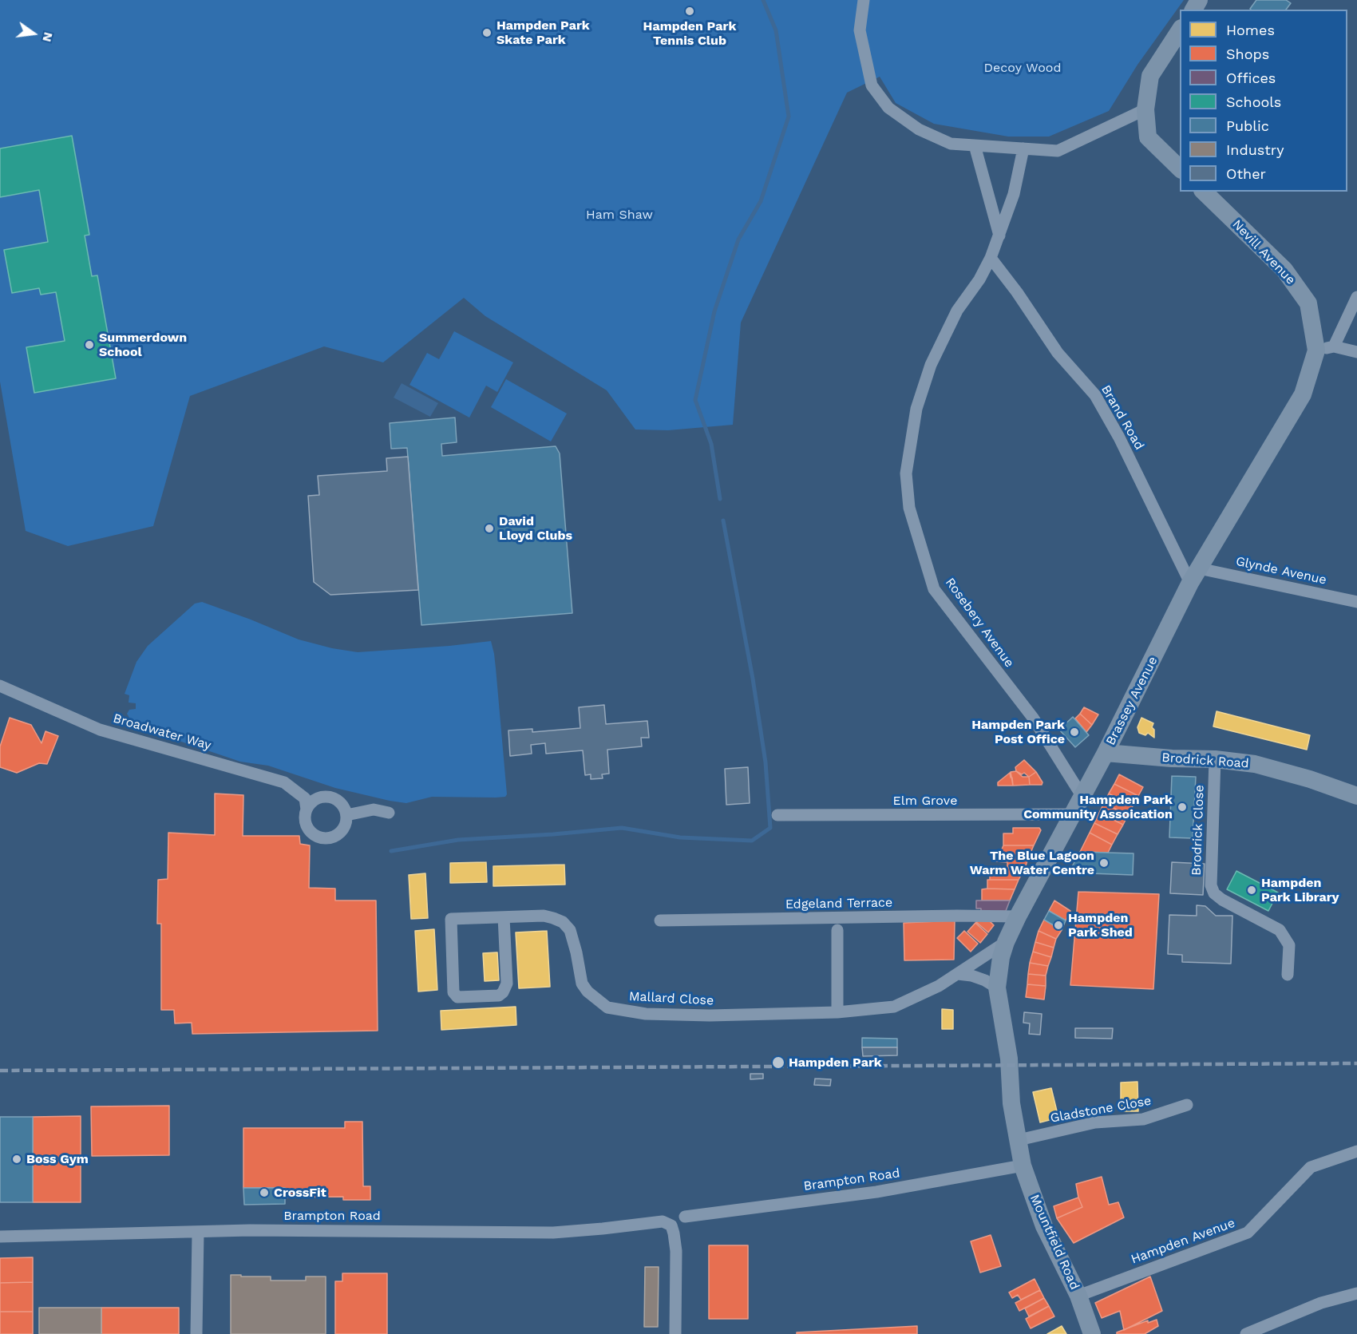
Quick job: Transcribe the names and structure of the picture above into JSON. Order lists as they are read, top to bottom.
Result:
{
  "streets": {
    "street": [
      "Nevill Avenue",
      "Brand Road",
      "Glynde Avenue",
      "Rosebery Avenue",
      "Brassey Avenue",
      "Broadwater Way",
      "Brodrick Road",
      "Elm Grove",
      "Brodrick Close",
      "Edgeland Terrace",
      "Mallard Close",
      "Gladstone Close",
      "Brampton Road",
      "Hampden Avenue",
      "Mountfield Road"
    ]
  },
  "crossings": [
    ["Nevill Avenue", "Brassey Avenue"],
    ["Brand Road", "Glynde Avenue"],
    ["Brand Road", "Rosebery Avenue"],
    ["Brand Road", "Brassey Avenue"],
    ["Glynde Avenue", "Brassey Avenue"],
    ["Rosebery Avenue", "Brassey Avenue"],
    ["Brassey Avenue", "Brodrick Road"],
    ["Brassey Avenue", "Elm Grove"],
    ["Brassey Avenue", "Edgeland Terrace"],
    ["Brassey Avenue", "Mallard Close"],
    ["Brassey Avenue", "Mountfield Road"],
    ["Brodrick Road", "Brodrick Close"],
    ["Gladstone Close", "Mountfield Road"],
    ["Brampton Road", "Mountfield Road"],
    ["Hampden Avenue", "Mountfield Road"]
  ],
  "parks": ["Decoy Wood", "Ham Shaw"],
  "places": [
    "Hampden Park Tennis Club",
    "Hampden Park Skate Park",
    "Summerdown School",
    "David Lloyd Clubs",
    "Hampden Park Post Office",
    "Hampden Park Community Assoication",
    "The Blue Lagoon Warm Water Centre",
    "Hampden Park Library",
    "Hampden Park Shed",
    "Hampden Park",
    "Boss Gym",
    "CrossFit"
  ],
  "legend": [
    "Homes",
    "Shops",
    "Offices",
    "Schools",
    "Public",
    "Industry",
    "Other"
  ],
  "north": "right"
}
